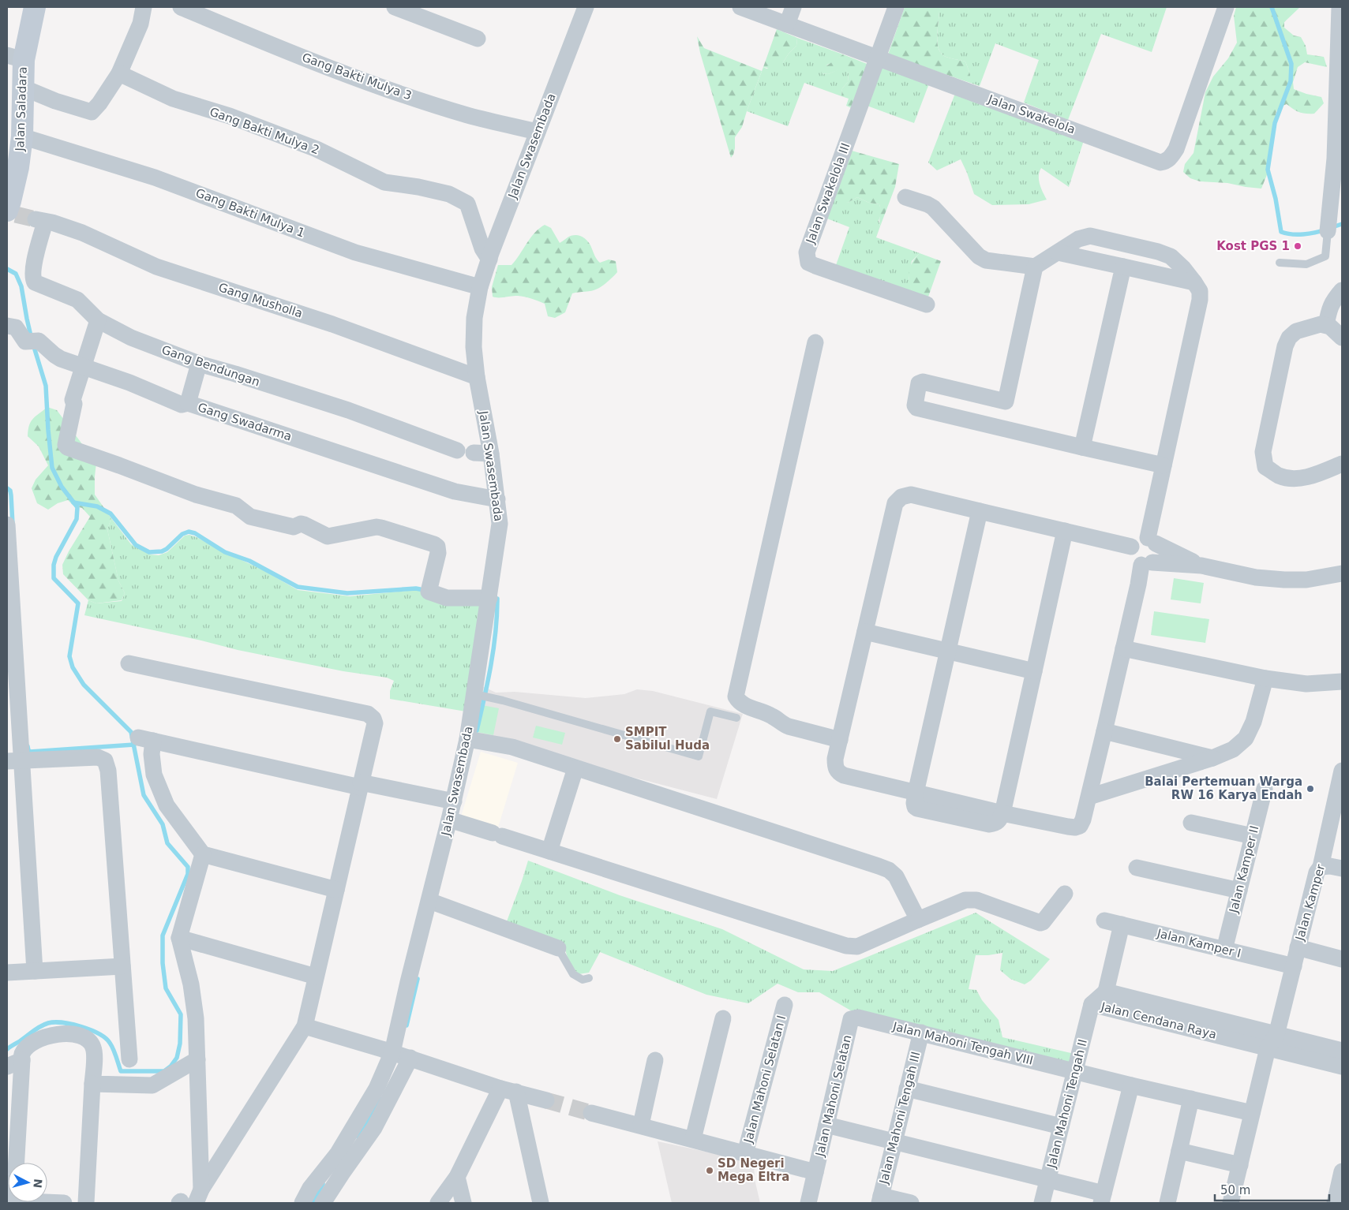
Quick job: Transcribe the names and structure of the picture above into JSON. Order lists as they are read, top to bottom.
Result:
{
  "streets": {
    "street": [
      "Gang Bakti Mulya 3",
      "Jalan Saladara",
      "Jalan Swakelola",
      "Gang Bakti Mulya 2",
      "Jalan Swasembada",
      "Jalan Swakelola III",
      "Gang Bakti Mulya 1",
      "Gang Musholla",
      "Gang Bendungan",
      "Gang Swadarma",
      "Jalan Kamper II",
      "Jalan Kamper",
      "Jalan Kamper I",
      "Jalan Cendana Raya",
      "Jalan Mahoni Tengah VIII",
      "Jalan Mahoni Selatan I",
      "Jalan Mahoni Selatan",
      "Jalan Mahoni Tengah II",
      "Jalan Mahoni Tengah III"
    ]
  },
  "crossings": [
    ["Gang Bakti Mulya 3", "Jalan Swasembada"],
    ["Jalan Saladara", "Gang Bakti Mulya 1"],
    ["Jalan Swakelola", "Jalan Swakelola III"],
    ["Gang Bakti Mulya 2", "Jalan Swasembada"],
    ["Jalan Swasembada", "Gang Bakti Mulya 1"],
    ["Jalan Swasembada", "Gang Musholla"],
    ["Jalan Swasembada", "Gang Swadarma"],
    ["Gang Musholla", "Gang Bendungan"],
    ["Jalan Kamper II", "Jalan Kamper I"],
    ["Jalan Kamper", "Jalan Kamper I"],
    ["Jalan Kamper", "Jalan Cendana Raya"],
    ["Jalan Kamper", "Jalan Mahoni Tengah VIII"],
    ["Jalan Cendana Raya", "Jalan Mahoni Tengah II"],
    ["Jalan Mahoni Tengah VIII", "Jalan Mahoni Selatan"],
    ["Jalan Mahoni Tengah VIII", "Jalan Mahoni Tengah II"],
    ["Jalan Mahoni Tengah VIII", "Jalan Mahoni Tengah III"],
    ["Jalan Mahoni Selatan I", "Jalan Mahoni Selatan"]
  ],
  "places": [
    "Kost PGS 1",
    "SMPIT Sabilul Huda",
    "Balai Pertemuan Warga RW 16 Karya Endah",
    "SD Negeri Mega Eltra"
  ],
  "scale_bar": "50 m",
  "north": "right"
}
